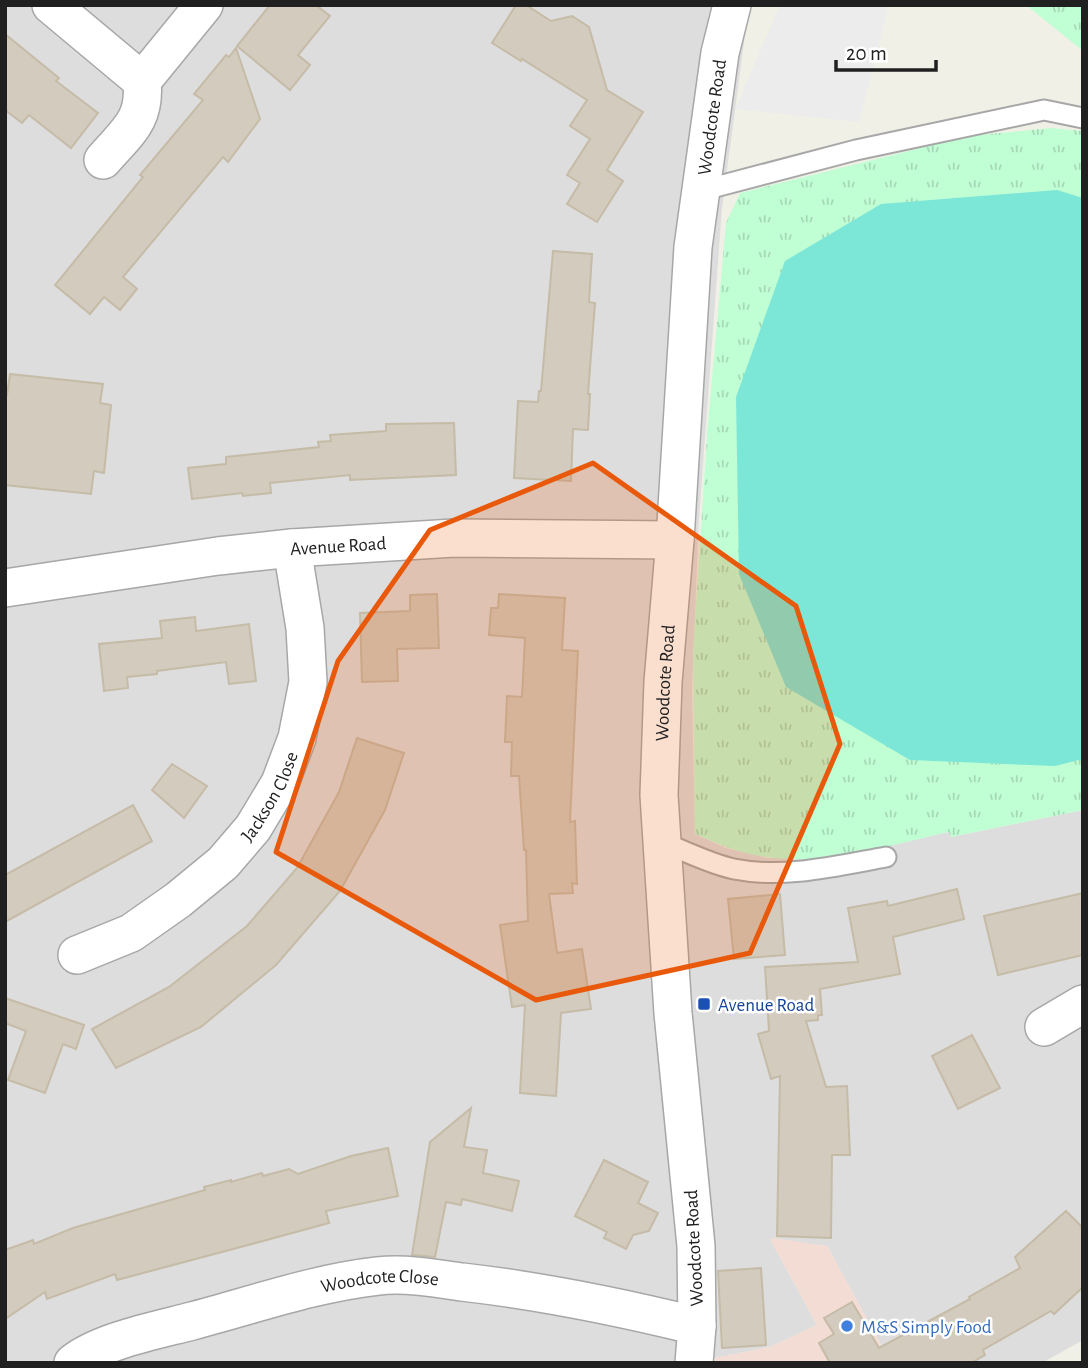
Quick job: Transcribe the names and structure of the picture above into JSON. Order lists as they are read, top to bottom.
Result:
{
  "streets": {
    "street": [
      "Woodcote Road",
      "Avenue Road",
      "Jackson Close",
      "Woodcote Close"
    ]
  },
  "crossings": [
    ["Woodcote Road", "Avenue Road"],
    ["Woodcote Road", "Woodcote Close"],
    ["Avenue Road", "Jackson Close"]
  ],
  "places": {
    "transit": ["Avenue Road"],
    "other": ["M&S Simply Food"]
  },
  "scale_bar": "20 m"
}
